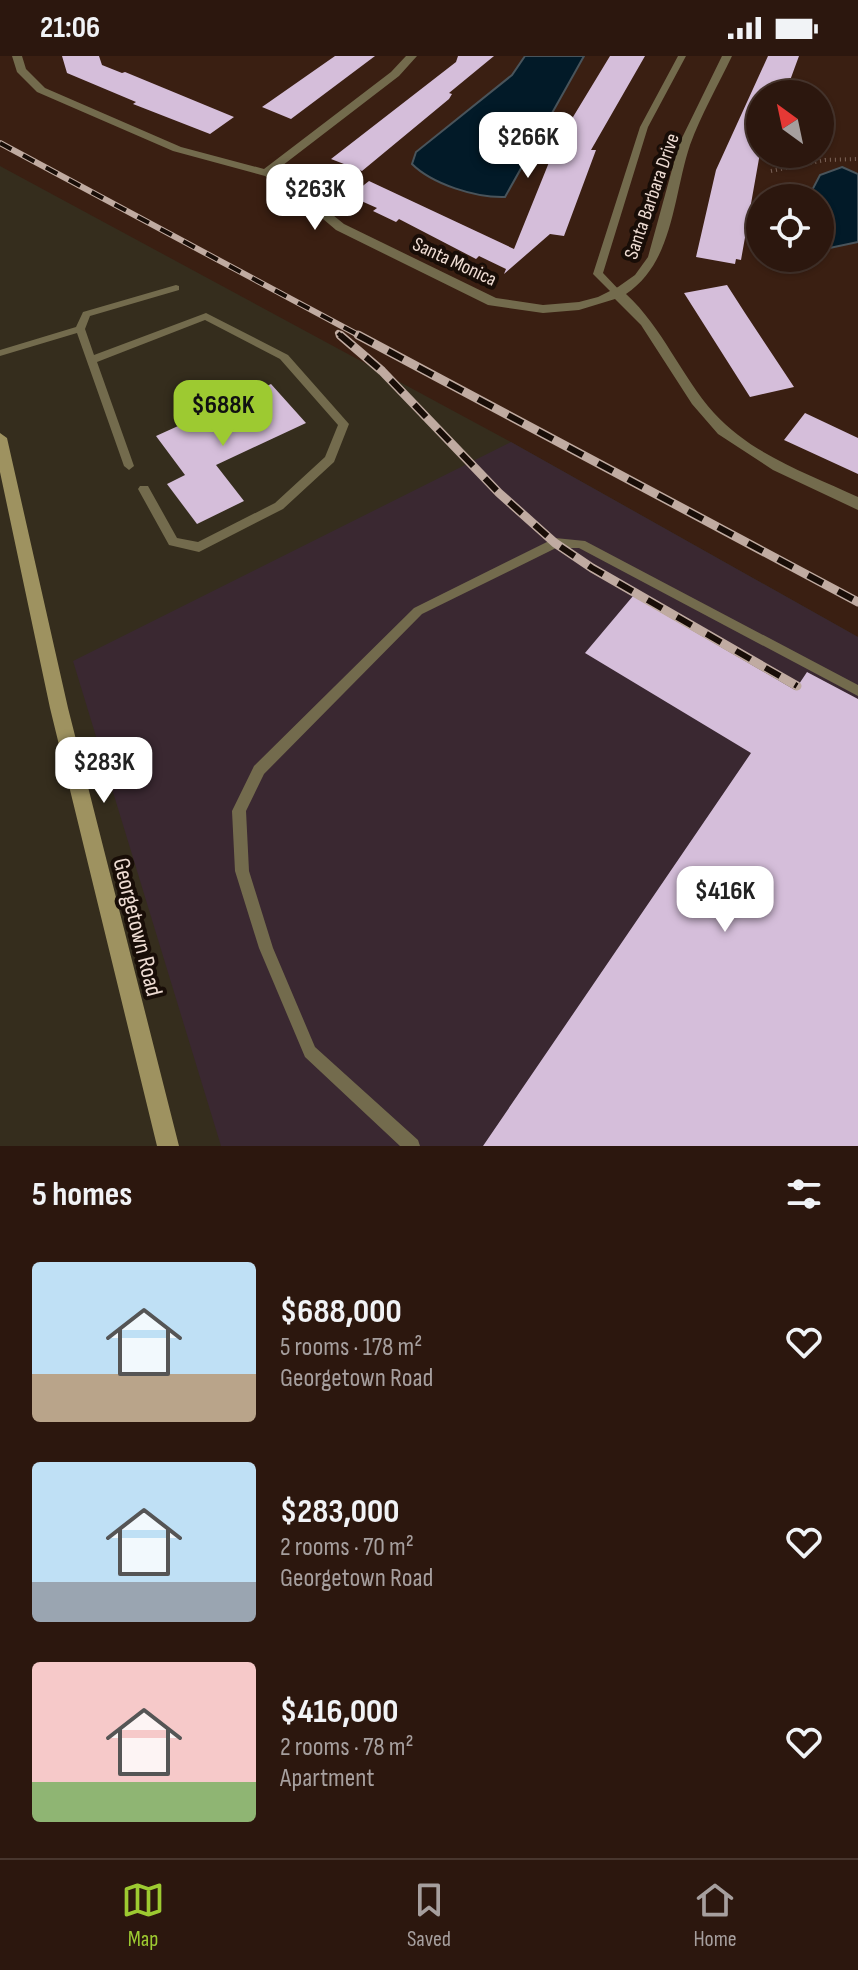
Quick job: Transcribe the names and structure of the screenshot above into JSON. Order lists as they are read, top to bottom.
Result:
{
  "streets": {
    "main road": ["Georgetown Road"],
    "street": ["Santa Barbara Drive", "Santa Monica"]
  },
  "crossings": [
    ["Santa Barbara Drive", "Santa Monica"]
  ],
  "north": "top left",
  "page": {
    "status": "21:06",
    "price": [
      "$266K",
      "$263K",
      "$688K",
      "$283K",
      "$416K"
    ],
    "heading": "5 homes",
    "list": [
      {
        "name": "$688,000",
        "note": "5 rooms · 178 m² · Georgetown Road"
      },
      {
        "name": "$283,000",
        "note": "2 rooms · 70 m² · Georgetown Road"
      },
      {
        "name": "$416,000",
        "note": "2 rooms · 78 m² · Apartment"
      }
    ],
    "tabs": ["Map", "Saved", "Home"]
  }
}
